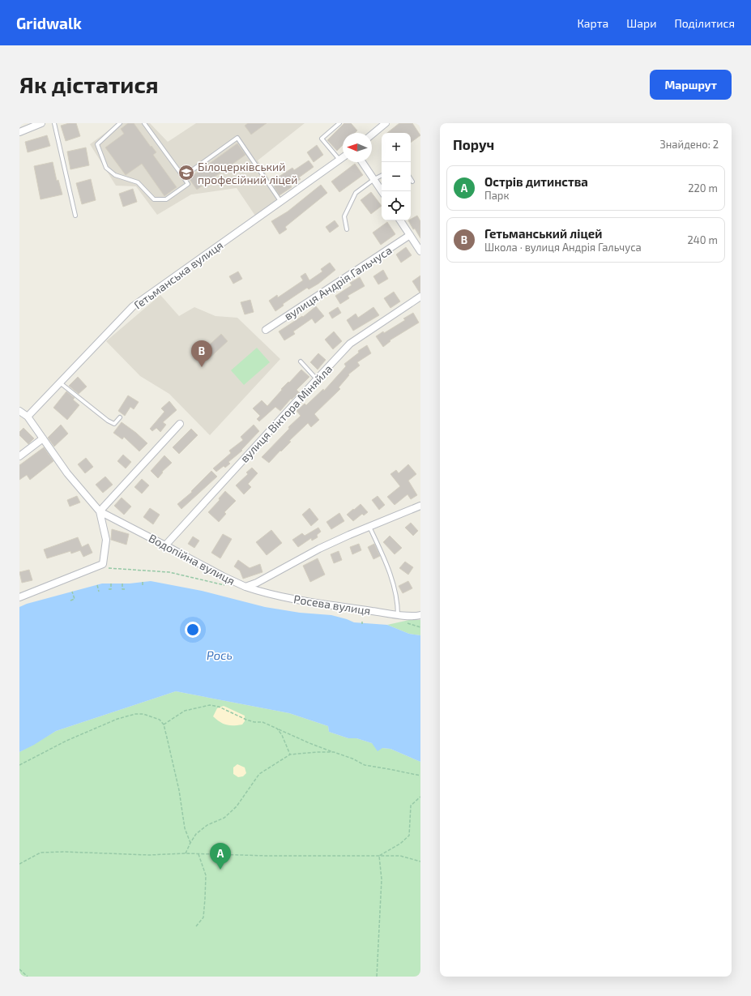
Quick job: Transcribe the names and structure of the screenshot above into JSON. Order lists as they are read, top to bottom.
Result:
{
  "streets": {
    "street": [
      "Гетьманська вулиця",
      "вулиця Андрія Гальчуса",
      "вулиця Віктора Міняйла",
      "Водопійна вулиця",
      "Росева вулиця"
    ]
  },
  "crossings": [
    ["Гетьманська вулиця", "Водопійна вулиця"],
    ["вулиця Віктора Міняйла", "Водопійна вулиця"],
    ["Водопійна вулиця", "Росева вулиця"]
  ],
  "water": ["Рось"],
  "places": {
    "school or university": ["Білоцерківський професійний ліцей"]
  },
  "north": "left",
  "page": {
    "header": "Gridwalk",
    "nav": ["Карта", "Шари", "Поділитися"],
    "buttons": "Маршрут",
    "title": "Як дістатися",
    "heading": ["Поруч", "Знайдено: 2"],
    "map_buttons": ["+", "−"],
    "list": [
      {
        "mark": "A",
        "name": "Острів дитинства",
        "note": "Парк",
        "value": "220 m"
      },
      {
        "mark": "B",
        "name": "Гетьманський ліцей",
        "note": "Школа · вулиця Андрія Гальчуса",
        "value": "240 m"
      }
    ],
    "pins": ["B", "A"]
  }
}
